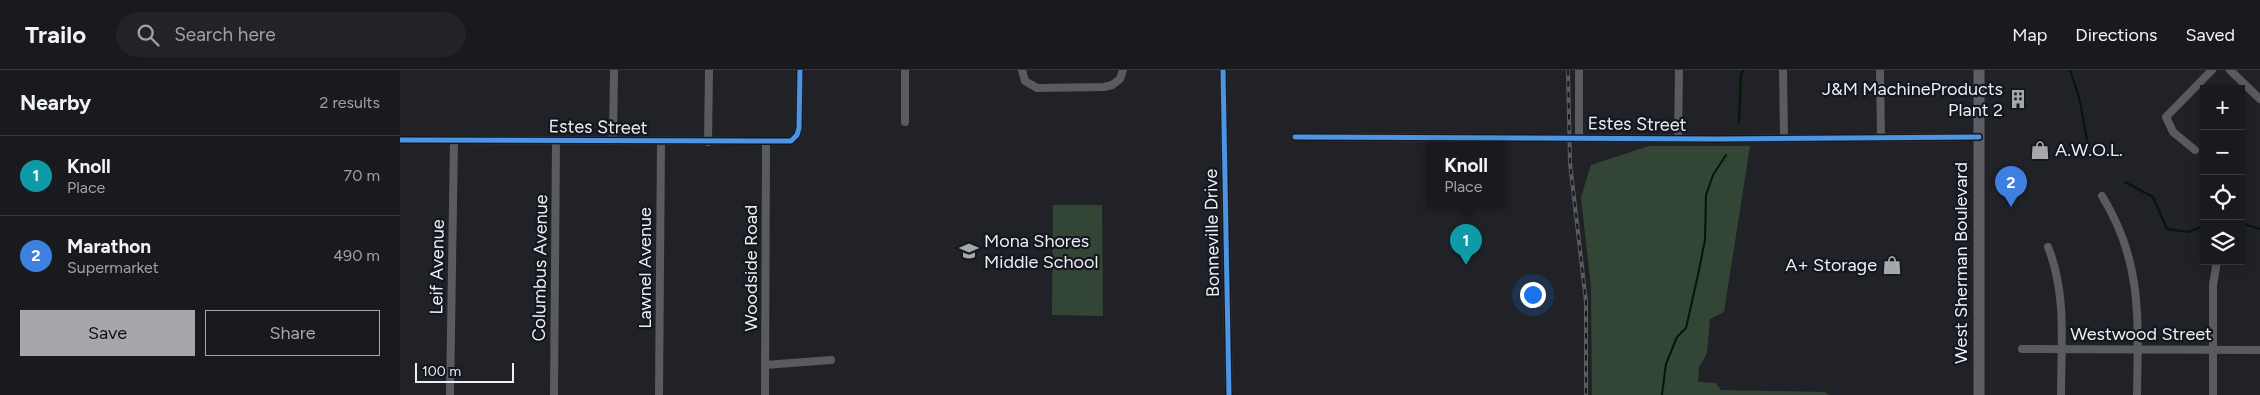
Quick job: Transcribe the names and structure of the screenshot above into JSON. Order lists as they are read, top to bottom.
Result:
{
  "streets": {
    "main road": ["West Sherman Boulevard"],
    "street": [
      "Estes Street",
      "Bonneville Drive",
      "Leif Avenue",
      "Columbus Avenue",
      "Lawnel Avenue",
      "Woodside Road",
      "Westwood Street"
    ]
  },
  "crossings": [
    ["Estes Street", "West Sherman Boulevard"],
    ["Estes Street", "Leif Avenue"],
    ["Estes Street", "Columbus Avenue"],
    ["Estes Street", "Lawnel Avenue"],
    ["Estes Street", "Woodside Road"]
  ],
  "places": {
    "building": ["J&M MachineProducts Plant 2"],
    "shop": ["A.W.O.L.", "A+ Storage"],
    "school or university": ["Mona Shores Middle School"]
  },
  "scale_bar": "100 m",
  "page": {
    "header": "Trailo",
    "search": "Search here",
    "nav": ["Map", "Directions", "Saved"],
    "heading": ["Nearby", "2 results"],
    "map_buttons": ["+", "−"],
    "list": [
      {
        "mark": "1",
        "name": "Knoll",
        "note": "Place",
        "value": "70 m"
      },
      {
        "mark": "2",
        "name": "Marathon",
        "note": "Supermarket",
        "value": "490 m"
      }
    ],
    "popup": ["Knoll", "Place"],
    "pins": ["2", "1"],
    "buttons": ["Save", "Share"],
    "scale": "100 m"
  }
}
